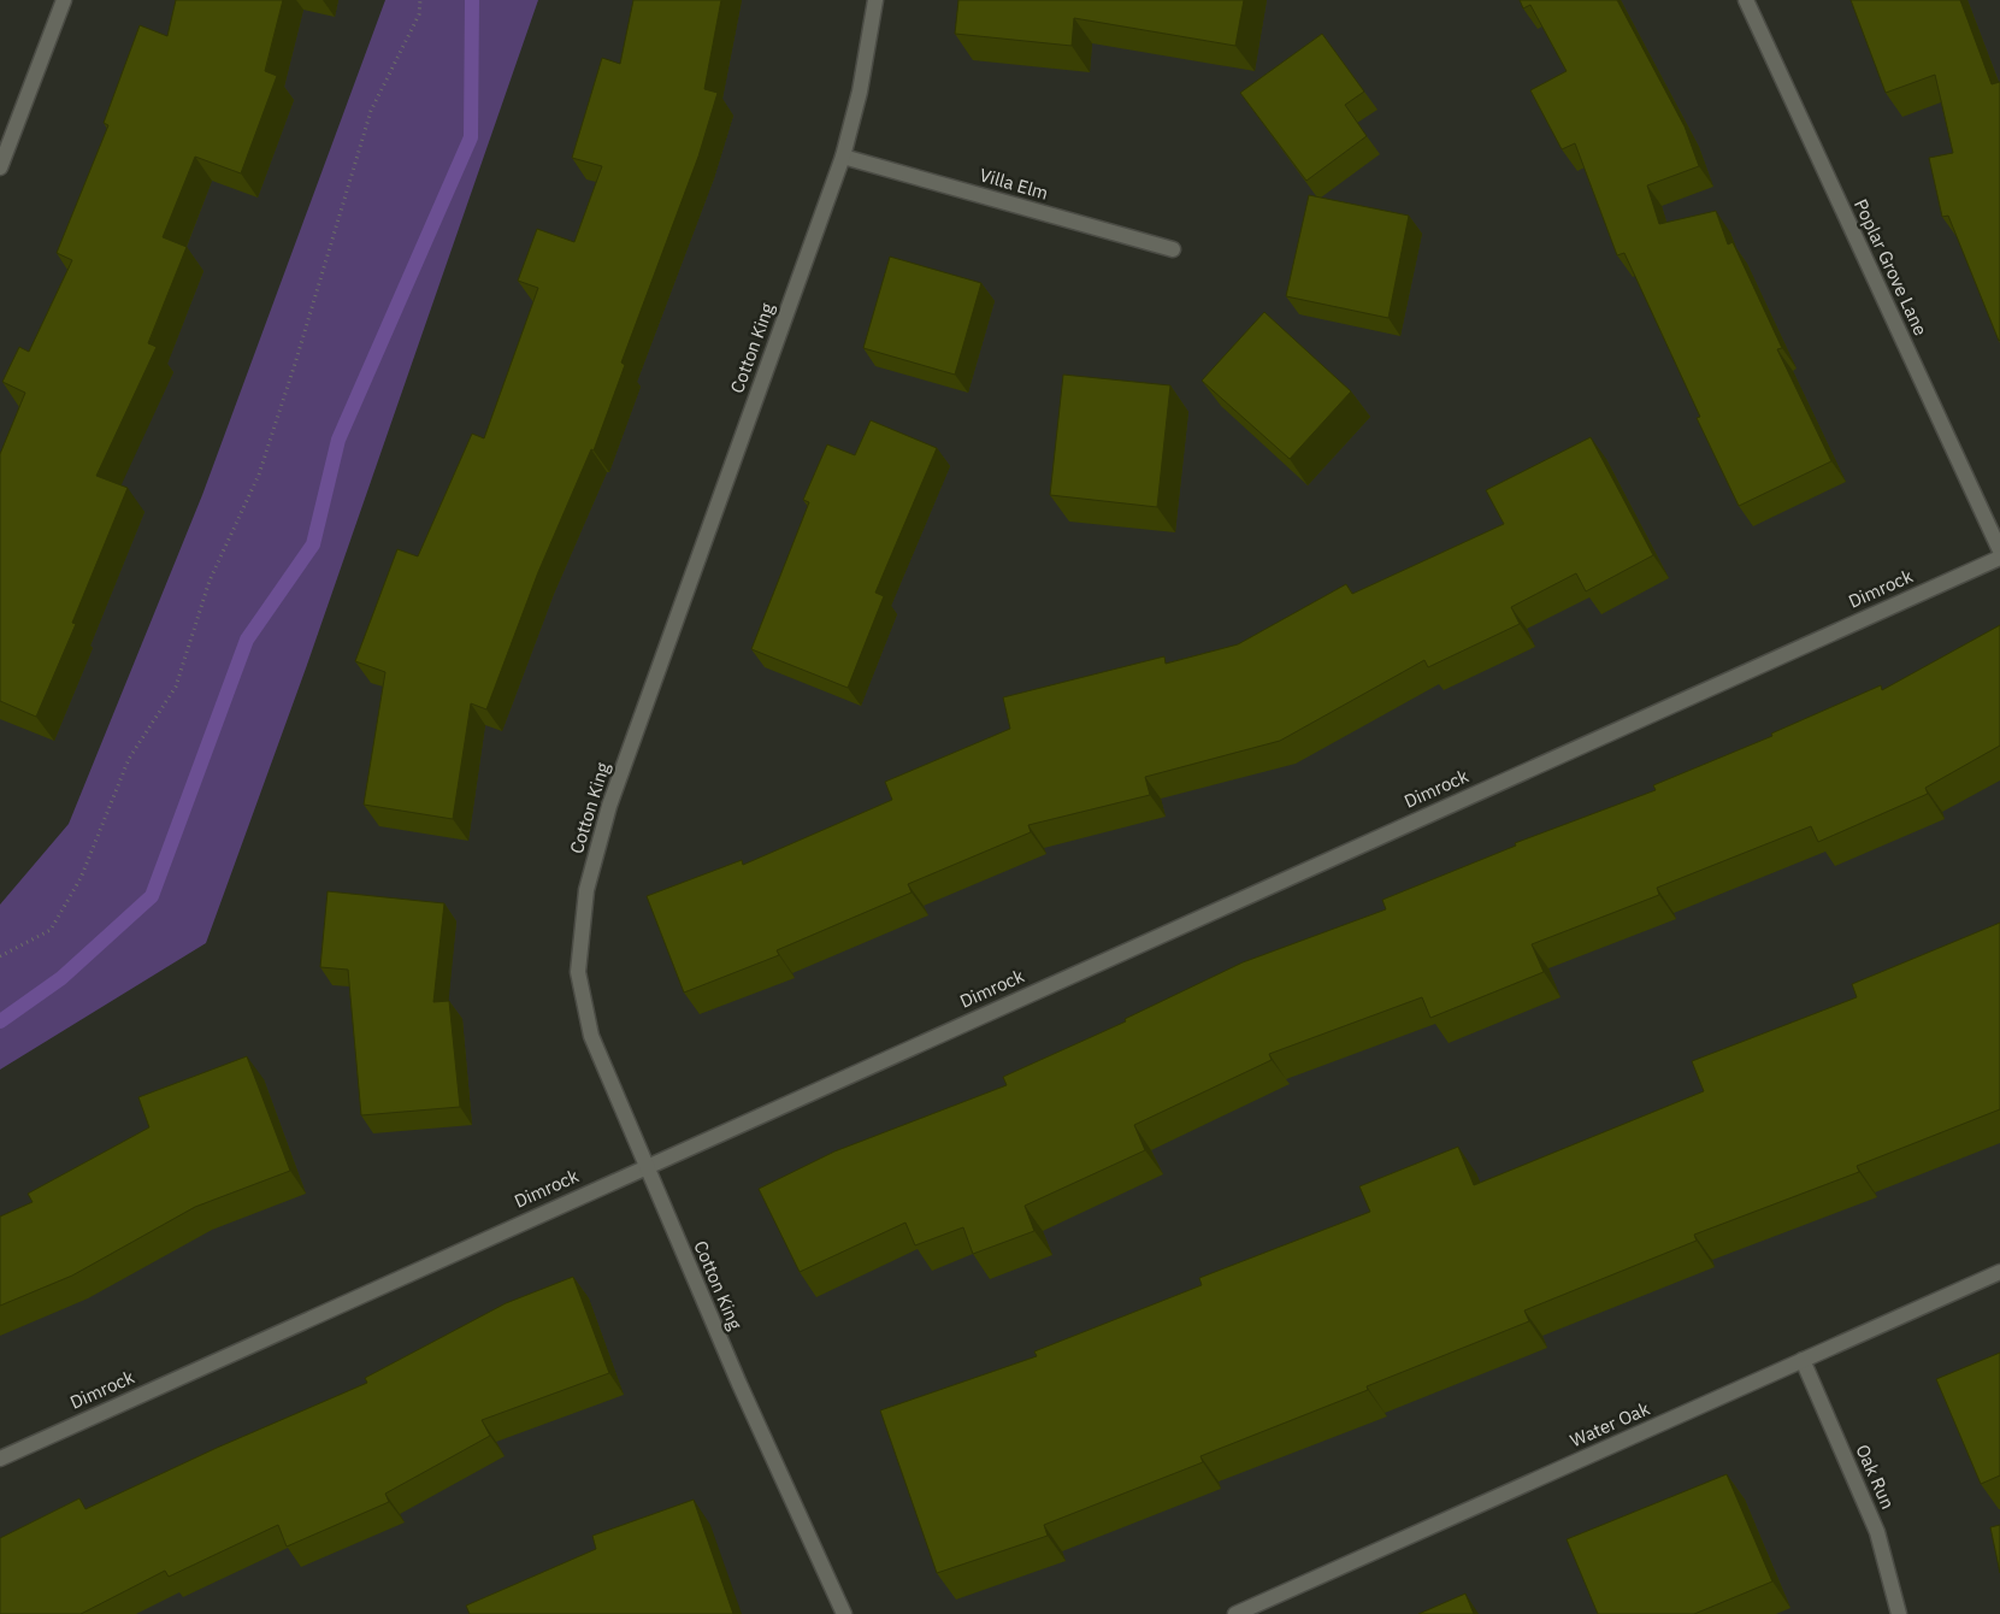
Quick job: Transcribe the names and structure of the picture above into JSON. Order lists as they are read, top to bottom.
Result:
{
  "streets": {
    "street": [
      "Villa Elm",
      "Poplar Grove Lane",
      "Cotton King",
      "Dimrock",
      "Water Oak",
      "Oak Run"
    ]
  },
  "crossings": [
    ["Villa Elm", "Cotton King"],
    ["Cotton King", "Dimrock"],
    ["Water Oak", "Oak Run"]
  ]
}
